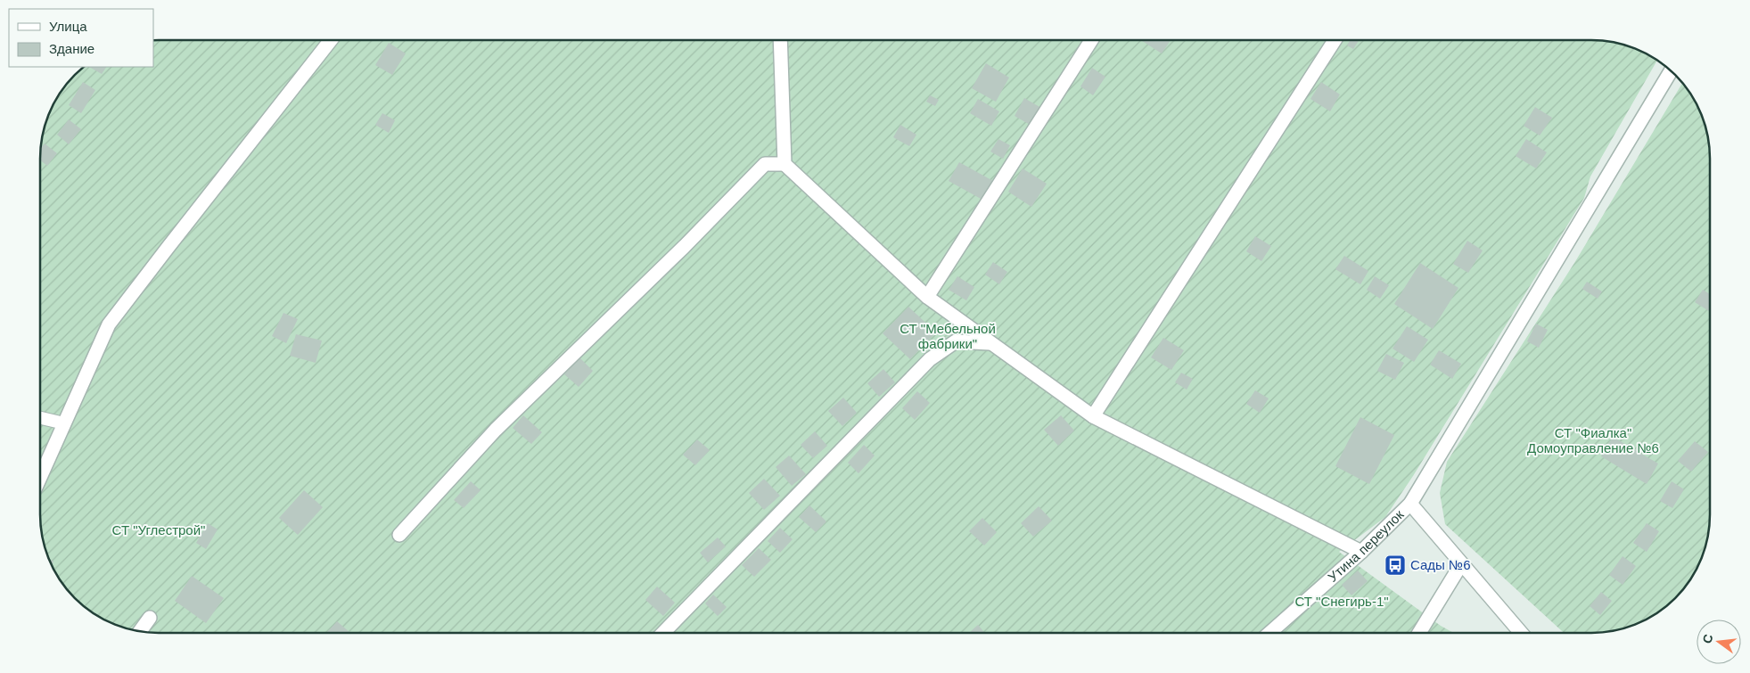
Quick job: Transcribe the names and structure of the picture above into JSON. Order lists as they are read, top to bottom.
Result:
{
  "streets": {
    "street": ["Утина переулок"]
  },
  "parks": [
    "СТ \"Мебельной фабрики\"",
    "СТ \"Фиалка\" Домоуправление №6",
    "СТ \"Углестрой\"",
    "СТ \"Снегирь-1\""
  ],
  "places": {
    "bus stop": ["Сады №6"]
  },
  "legend": ["Улица", "Здание"],
  "north": "left"
}
